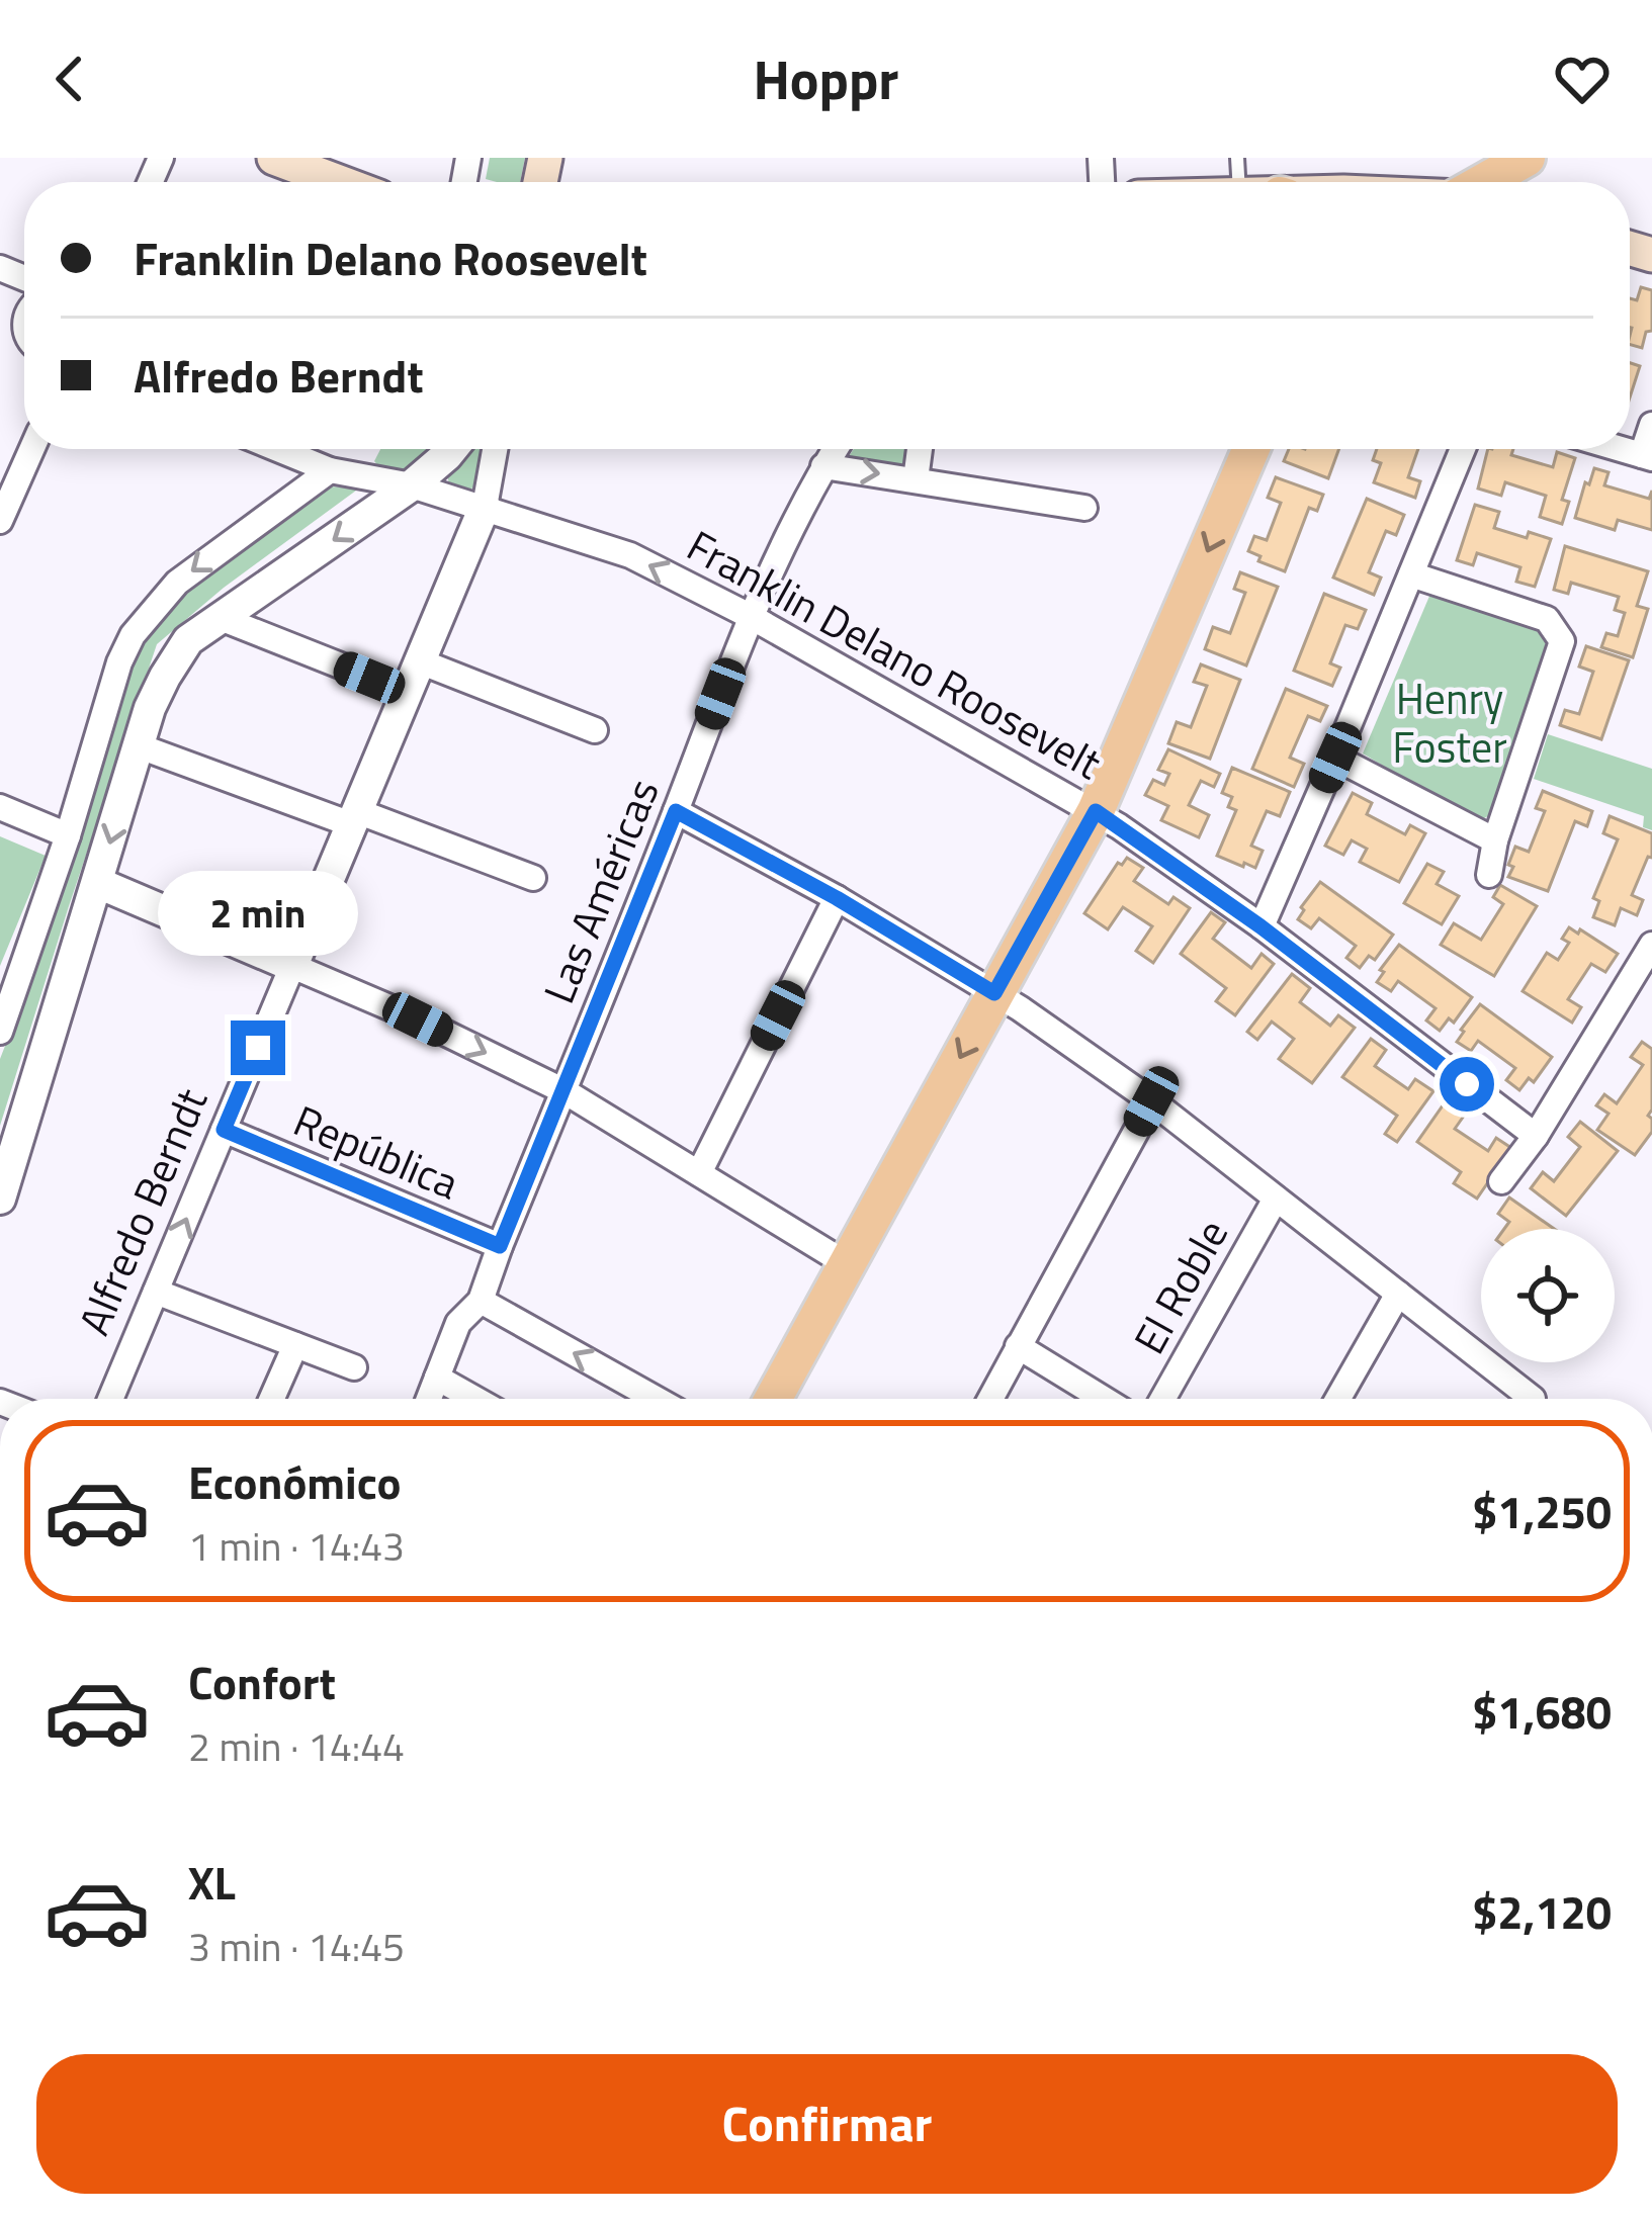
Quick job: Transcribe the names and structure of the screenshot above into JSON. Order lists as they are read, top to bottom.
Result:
{
  "streets": {
    "street": [
      "Franklin Delano Roosevelt",
      "Las Américas",
      "República",
      "Alfredo Berndt",
      "El Roble"
    ]
  },
  "crossings": [
    ["Franklin Delano Roosevelt", "Las Américas"],
    ["Franklin Delano Roosevelt", "Alfredo Berndt"],
    ["Las Américas", "República"],
    ["República", "Alfredo Berndt"]
  ],
  "parks": ["Henry Foster"],
  "page": {
    "header": "Hoppr",
    "banner": ["Franklin Delano Roosevelt", "Alfredo Berndt"],
    "bubble": "2 min",
    "list": [
      {
        "name": "Económico",
        "note": "1 min · 14:43",
        "value": "$1,250"
      },
      {
        "name": "Confort",
        "note": "2 min · 14:44",
        "value": "$1,680"
      },
      {
        "name": "XL",
        "note": "3 min · 14:45",
        "value": "$2,120"
      }
    ],
    "buttons": "Confirmar"
  }
}
